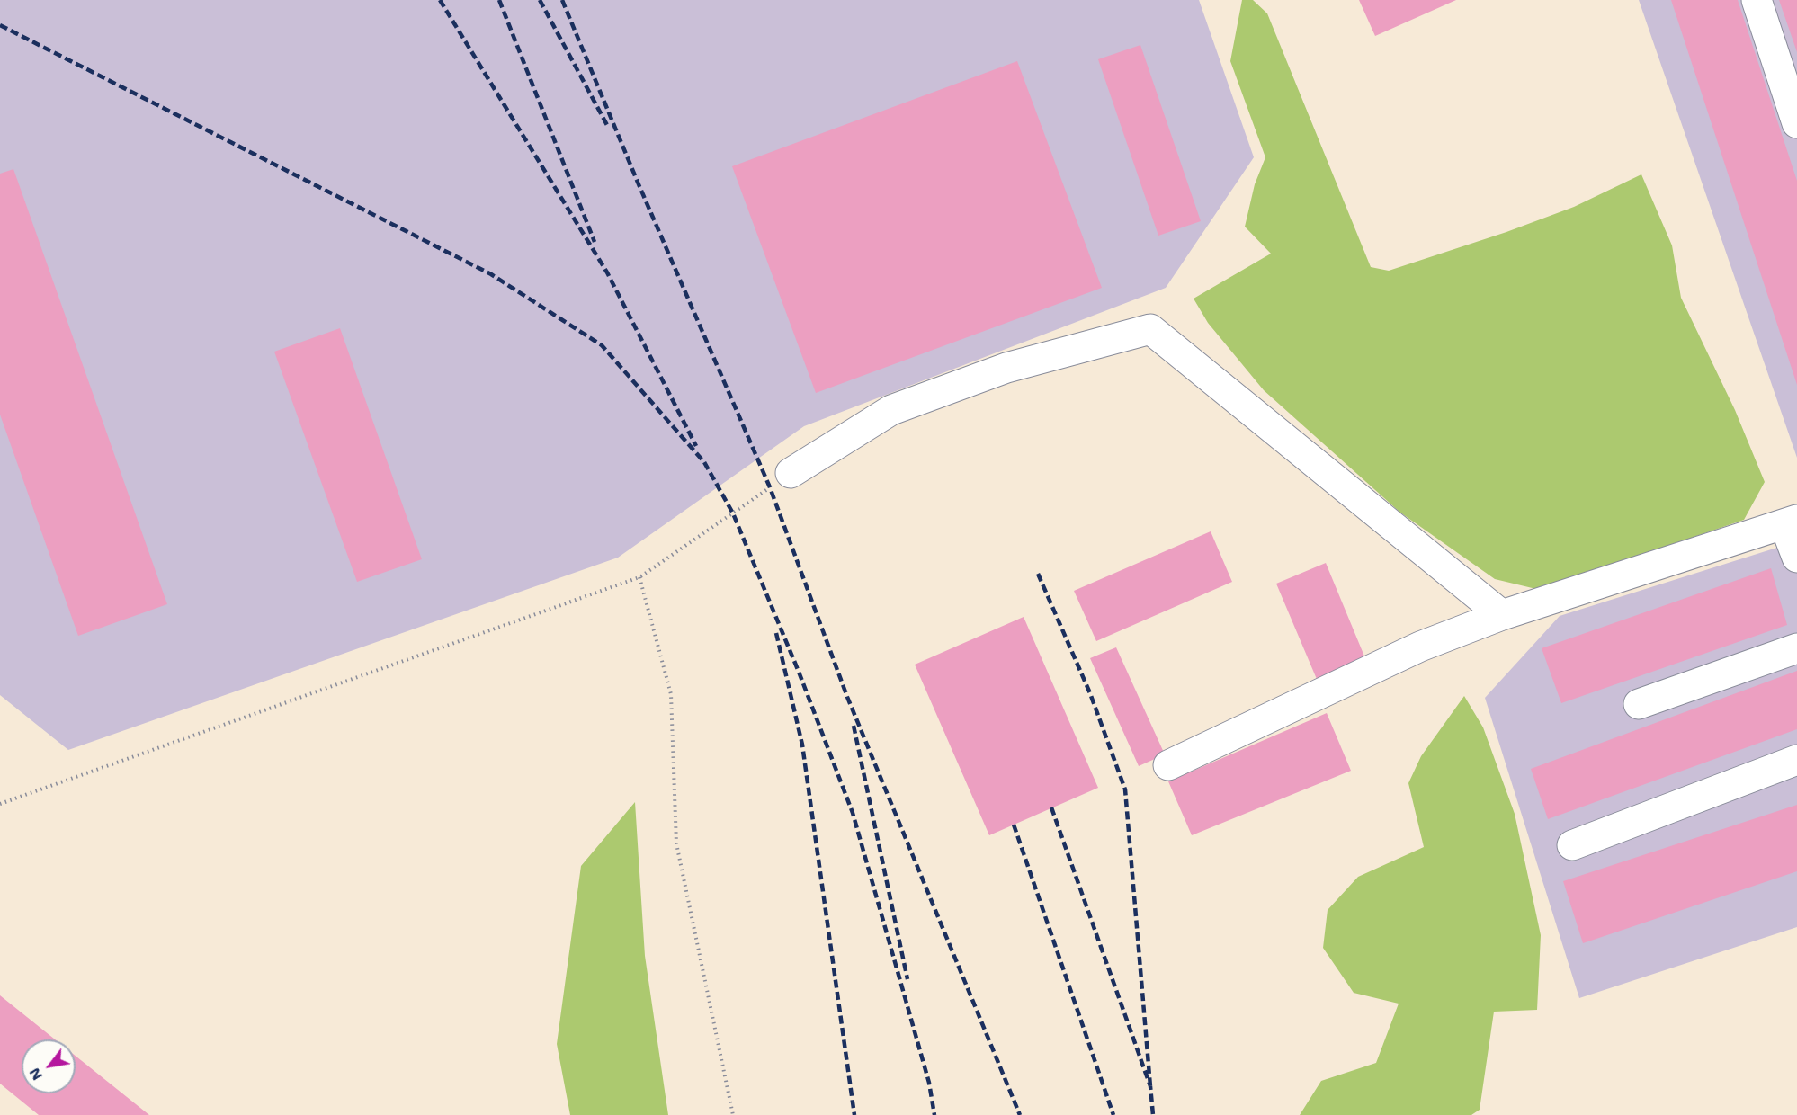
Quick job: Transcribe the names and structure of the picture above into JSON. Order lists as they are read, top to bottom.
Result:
{
  "north": "bottom left"
}
